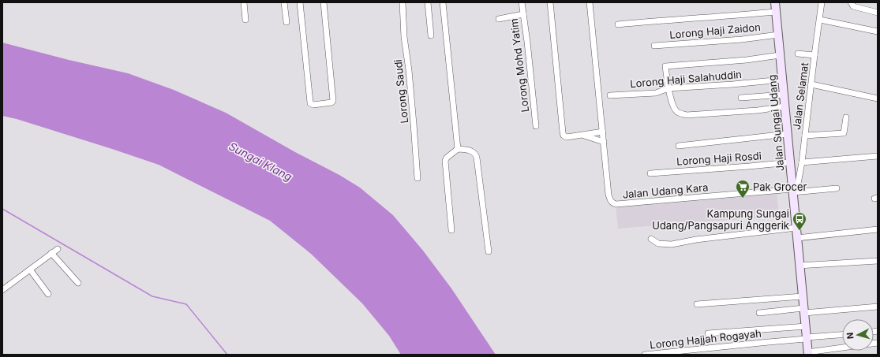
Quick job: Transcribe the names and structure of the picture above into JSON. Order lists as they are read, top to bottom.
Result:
{
  "streets": {
    "street": [
      "Lorong Haji Zaidon",
      "Lorong Mohd Yatim",
      "Lorong Haji Salahuddin",
      "Lorong Saudi",
      "Jalan Selamat",
      "Jalan Sungai Udang",
      "Lorong Haji Rosdi",
      "Jalan Udang Kara",
      "Lorong Hajjah Rogayah"
    ]
  },
  "crossings": [
    ["Lorong Haji Zaidon", "Jalan Sungai Udang"],
    ["Lorong Haji Salahuddin", "Jalan Sungai Udang"],
    ["Jalan Selamat", "Jalan Sungai Udang"],
    ["Jalan Selamat", "Jalan Udang Kara"],
    ["Jalan Sungai Udang", "Lorong Haji Rosdi"],
    ["Jalan Sungai Udang", "Jalan Udang Kara"],
    ["Jalan Sungai Udang", "Lorong Hajjah Rogayah"]
  ],
  "water": ["Sungai Klang"],
  "places": {
    "supermarket": ["Pak Grocer"],
    "bus stop": ["Kampung Sungai Udang/Pangsapuri Anggerik"]
  },
  "north": "left"
}
